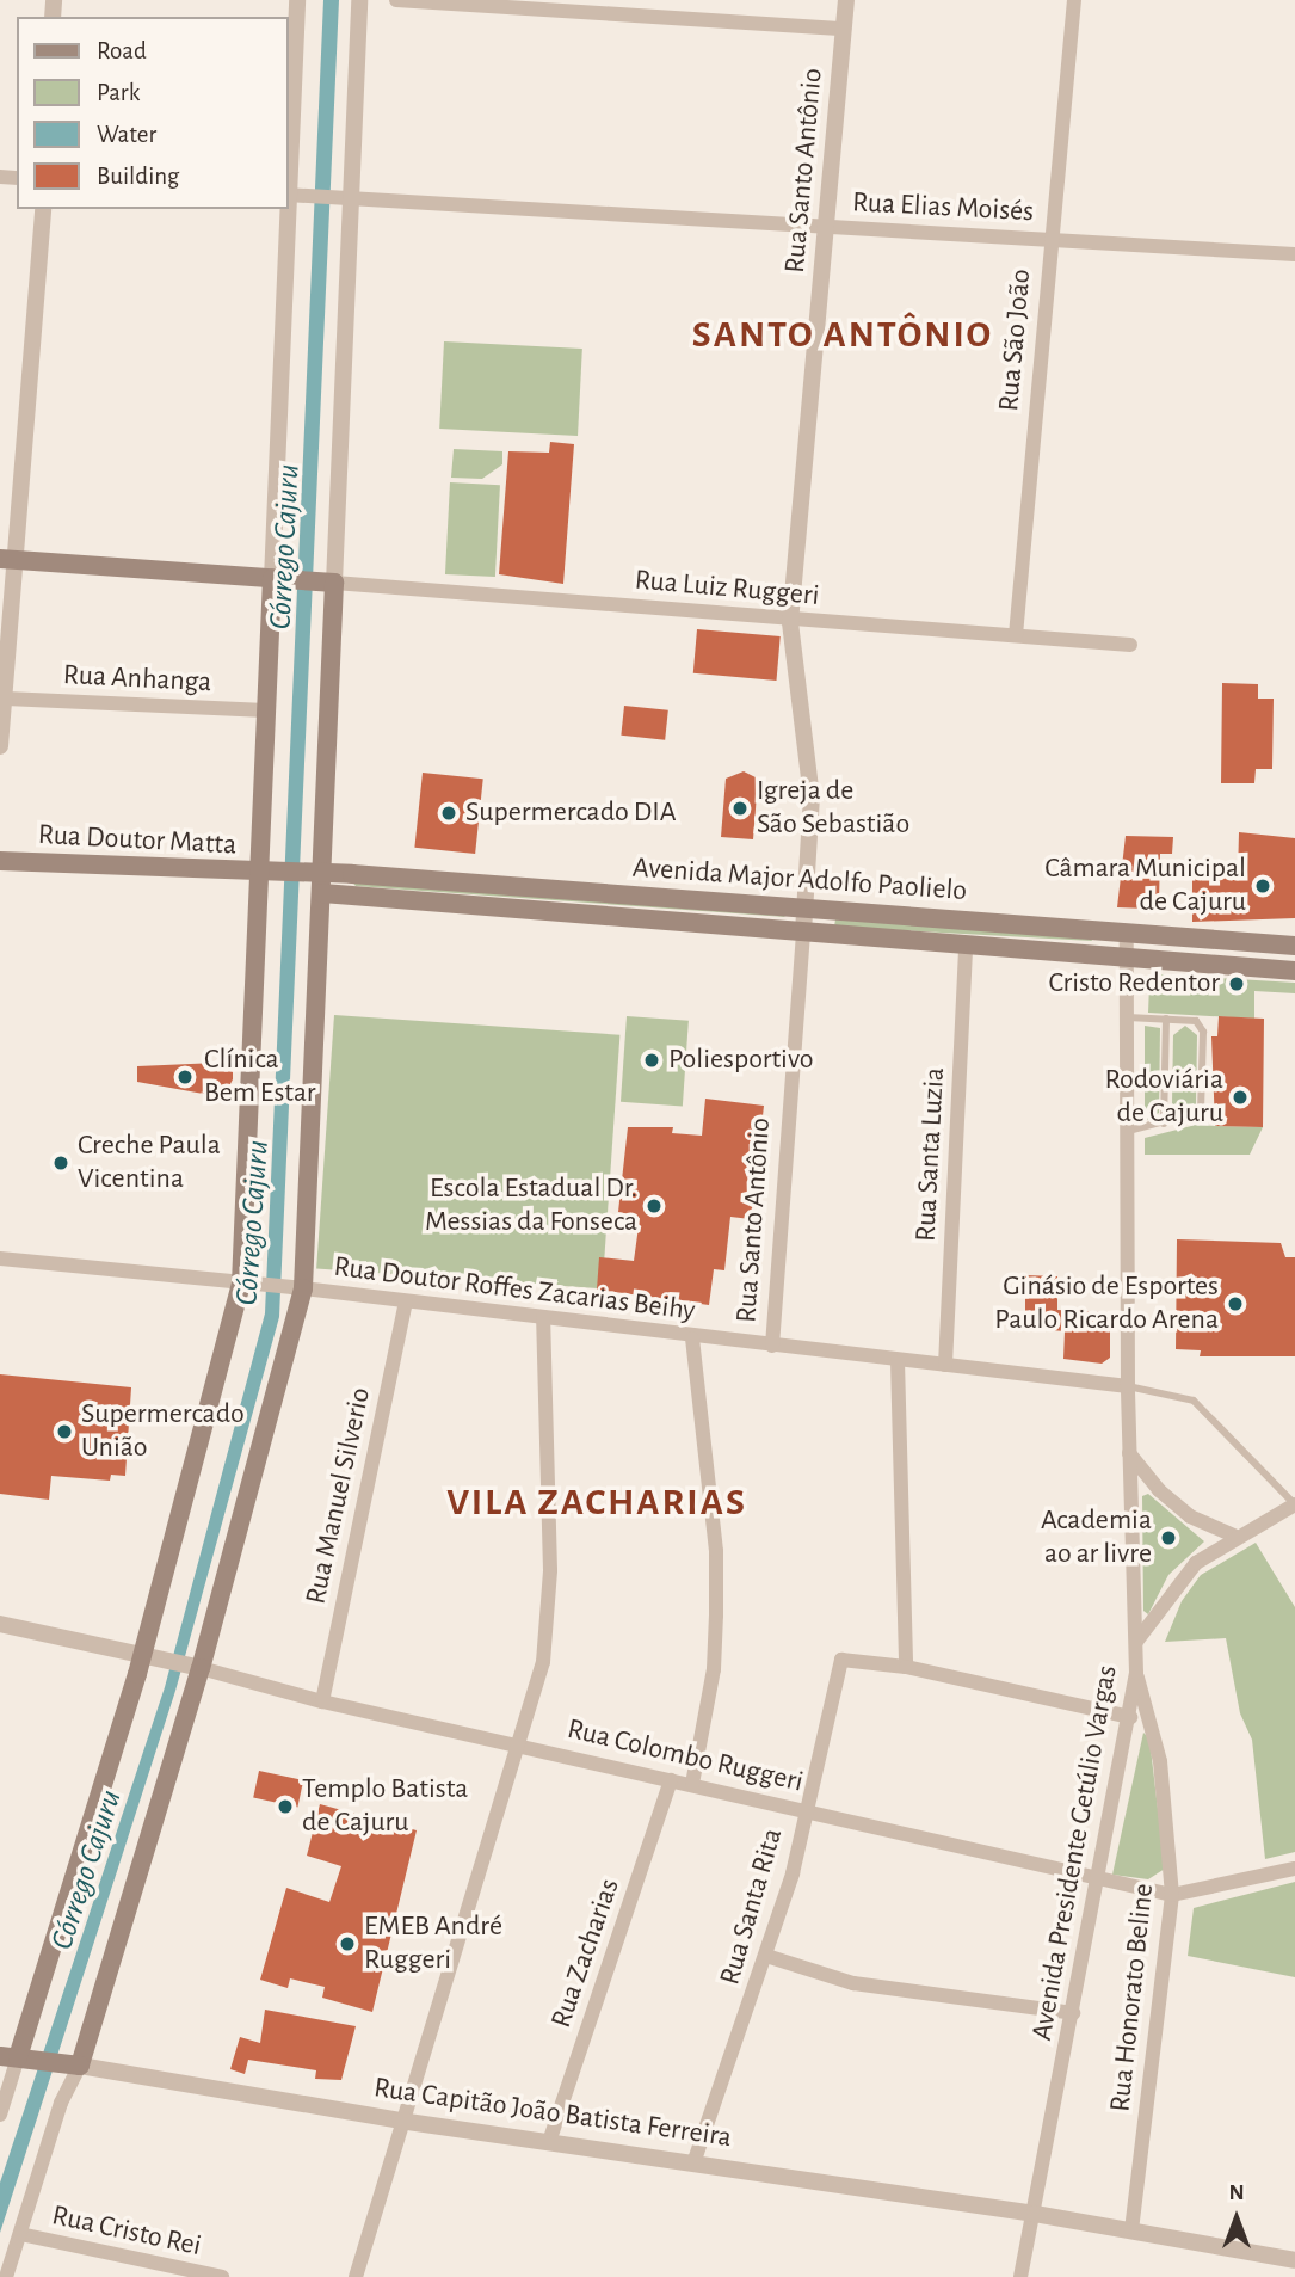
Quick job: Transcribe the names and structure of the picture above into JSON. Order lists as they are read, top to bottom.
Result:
{
  "streets": {
    "main road": ["Rua Doutor Matta", "Avenida Major Adolfo Paolielo"],
    "street": [
      "Rua Santo Antônio",
      "Rua Elias Moisés",
      "Rua São João",
      "Rua Luiz Ruggeri",
      "Rua Anhanga",
      "Rua Santa Luzia",
      "Rua Doutor Roffes Zacarias Beihy",
      "Rua Manuel Silverio",
      "Rua Colombo Ruggeri",
      "Avenida Presidente Getúlio Vargas",
      "Rua Santa Rita",
      "Rua Zacharias",
      "Rua Honorato Beline",
      "Rua Capitão João Batista Ferreira",
      "Rua Cristo Rei"
    ]
  },
  "crossings": [
    ["Rua Santo Antônio", "Rua Elias Moisés"],
    ["Rua Santo Antônio", "Rua Luiz Ruggeri"],
    ["Rua Santo Antônio", "Avenida Major Adolfo Paolielo"],
    ["Rua Santo Antônio", "Rua Doutor Roffes Zacarias Beihy"],
    ["Rua Elias Moisés", "Rua São João"],
    ["Rua São João", "Rua Luiz Ruggeri"],
    ["Rua Doutor Matta", "Avenida Major Adolfo Paolielo"],
    ["Avenida Major Adolfo Paolielo", "Rua Santa Luzia"],
    ["Avenida Major Adolfo Paolielo", "Avenida Presidente Getúlio Vargas"],
    ["Rua Santa Luzia", "Rua Doutor Roffes Zacarias Beihy"],
    ["Rua Doutor Roffes Zacarias Beihy", "Rua Manuel Silverio"],
    ["Rua Doutor Roffes Zacarias Beihy", "Avenida Presidente Getúlio Vargas"],
    ["Rua Manuel Silverio", "Rua Colombo Ruggeri"],
    ["Rua Colombo Ruggeri", "Avenida Presidente Getúlio Vargas"],
    ["Rua Colombo Ruggeri", "Rua Santa Rita"],
    ["Rua Colombo Ruggeri", "Rua Zacharias"],
    ["Rua Colombo Ruggeri", "Rua Honorato Beline"],
    ["Avenida Presidente Getúlio Vargas", "Rua Santa Rita"],
    ["Avenida Presidente Getúlio Vargas", "Rua Honorato Beline"],
    ["Avenida Presidente Getúlio Vargas", "Rua Capitão João Batista Ferreira"],
    ["Rua Santa Rita", "Rua Capitão João Batista Ferreira"],
    ["Rua Zacharias", "Rua Capitão João Batista Ferreira"],
    ["Rua Honorato Beline", "Rua Capitão João Batista Ferreira"]
  ],
  "districts": ["SANTO ANTÔNIO", "VILA ZACHARIAS"],
  "water": ["Córrego Cajuru"],
  "places": [
    "Igreja de São Sebastião",
    "Supermercado DIA",
    "Câmara Municipal de Cajuru",
    "Cristo Redentor",
    "Poliesportivo",
    "Clínica Bem Estar",
    "Rodoviária de Cajuru",
    "Creche Paula Vicentina",
    "Escola Estadual Dr. Messias da Fonseca",
    "Ginásio de Esportes Paulo Ricardo Arena",
    "Supermercado União",
    "Academia ao ar livre",
    "Templo Batista de Cajuru",
    "EMEB André Ruggeri"
  ],
  "legend": [
    "Road",
    "Park",
    "Water",
    "Building"
  ],
  "north": "top"
}
